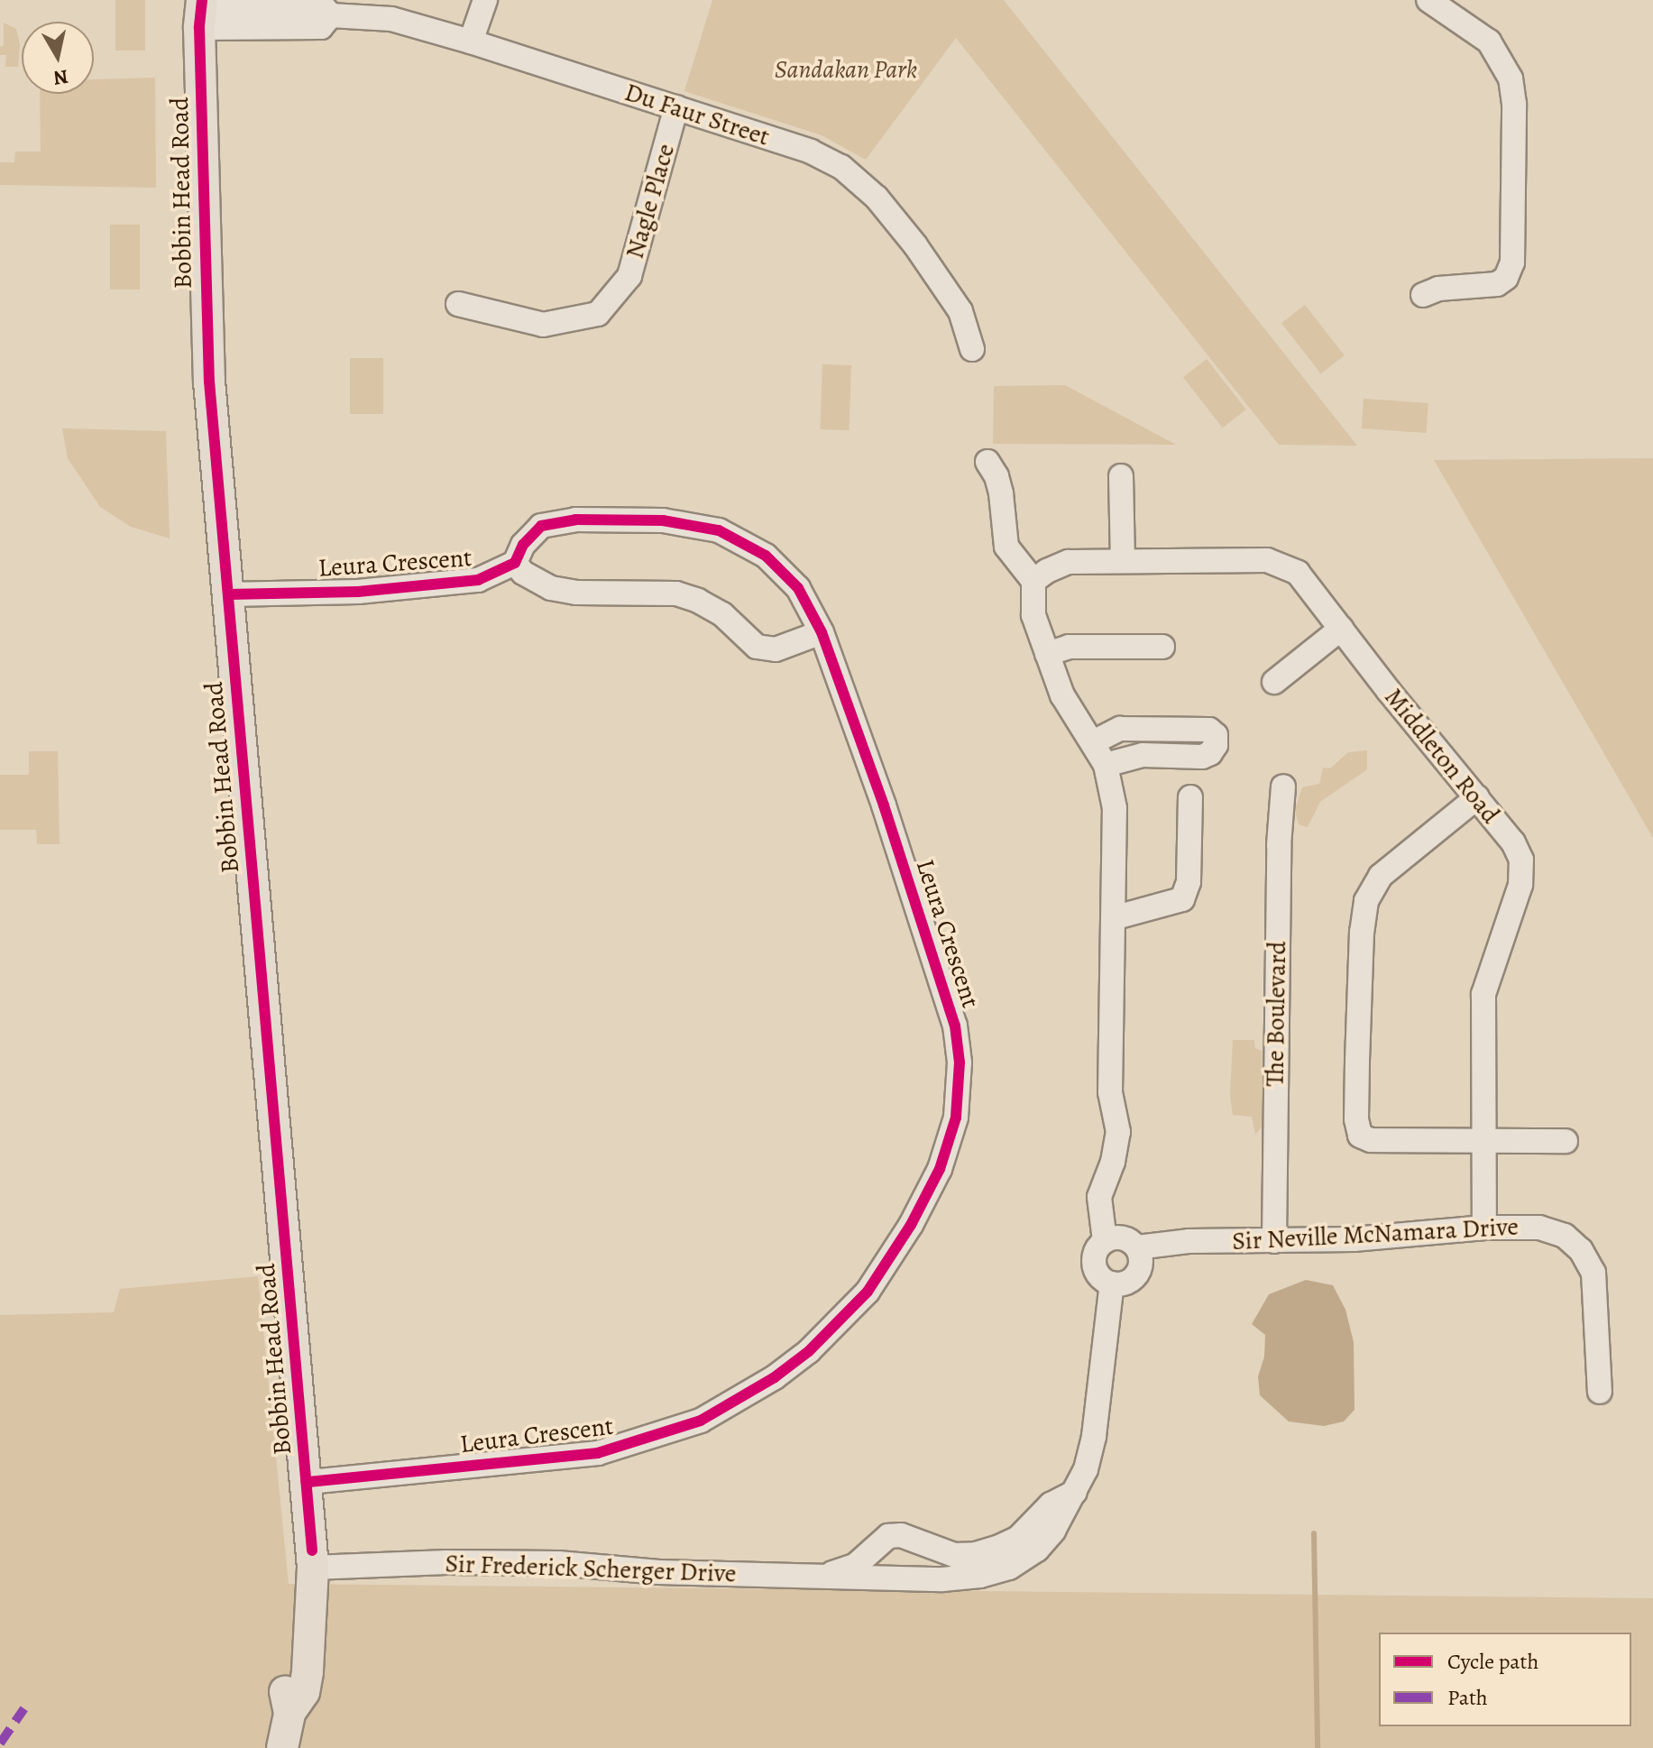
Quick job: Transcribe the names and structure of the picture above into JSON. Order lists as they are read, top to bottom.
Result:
{
  "streets": {
    "main road": ["Bobbin Head Road"],
    "street": [
      "Du Faur Street",
      "Nagle Place",
      "Leura Crescent",
      "Middleton Road",
      "The Boulevard",
      "Sir Neville McNamara Drive",
      "Sir Frederick Scherger Drive"
    ]
  },
  "crossings": [
    ["Du Faur Street", "Bobbin Head Road"],
    ["Du Faur Street", "Nagle Place"],
    ["Bobbin Head Road", "Leura Crescent"],
    ["Bobbin Head Road", "Sir Frederick Scherger Drive"],
    ["Middleton Road", "Sir Neville McNamara Drive"],
    ["The Boulevard", "Sir Neville McNamara Drive"],
    ["Sir Neville McNamara Drive", "Sir Frederick Scherger Drive"]
  ],
  "parks": ["Sandakan Park"],
  "legend": ["Cycle path", "Path"],
  "north": "bottom"
}
